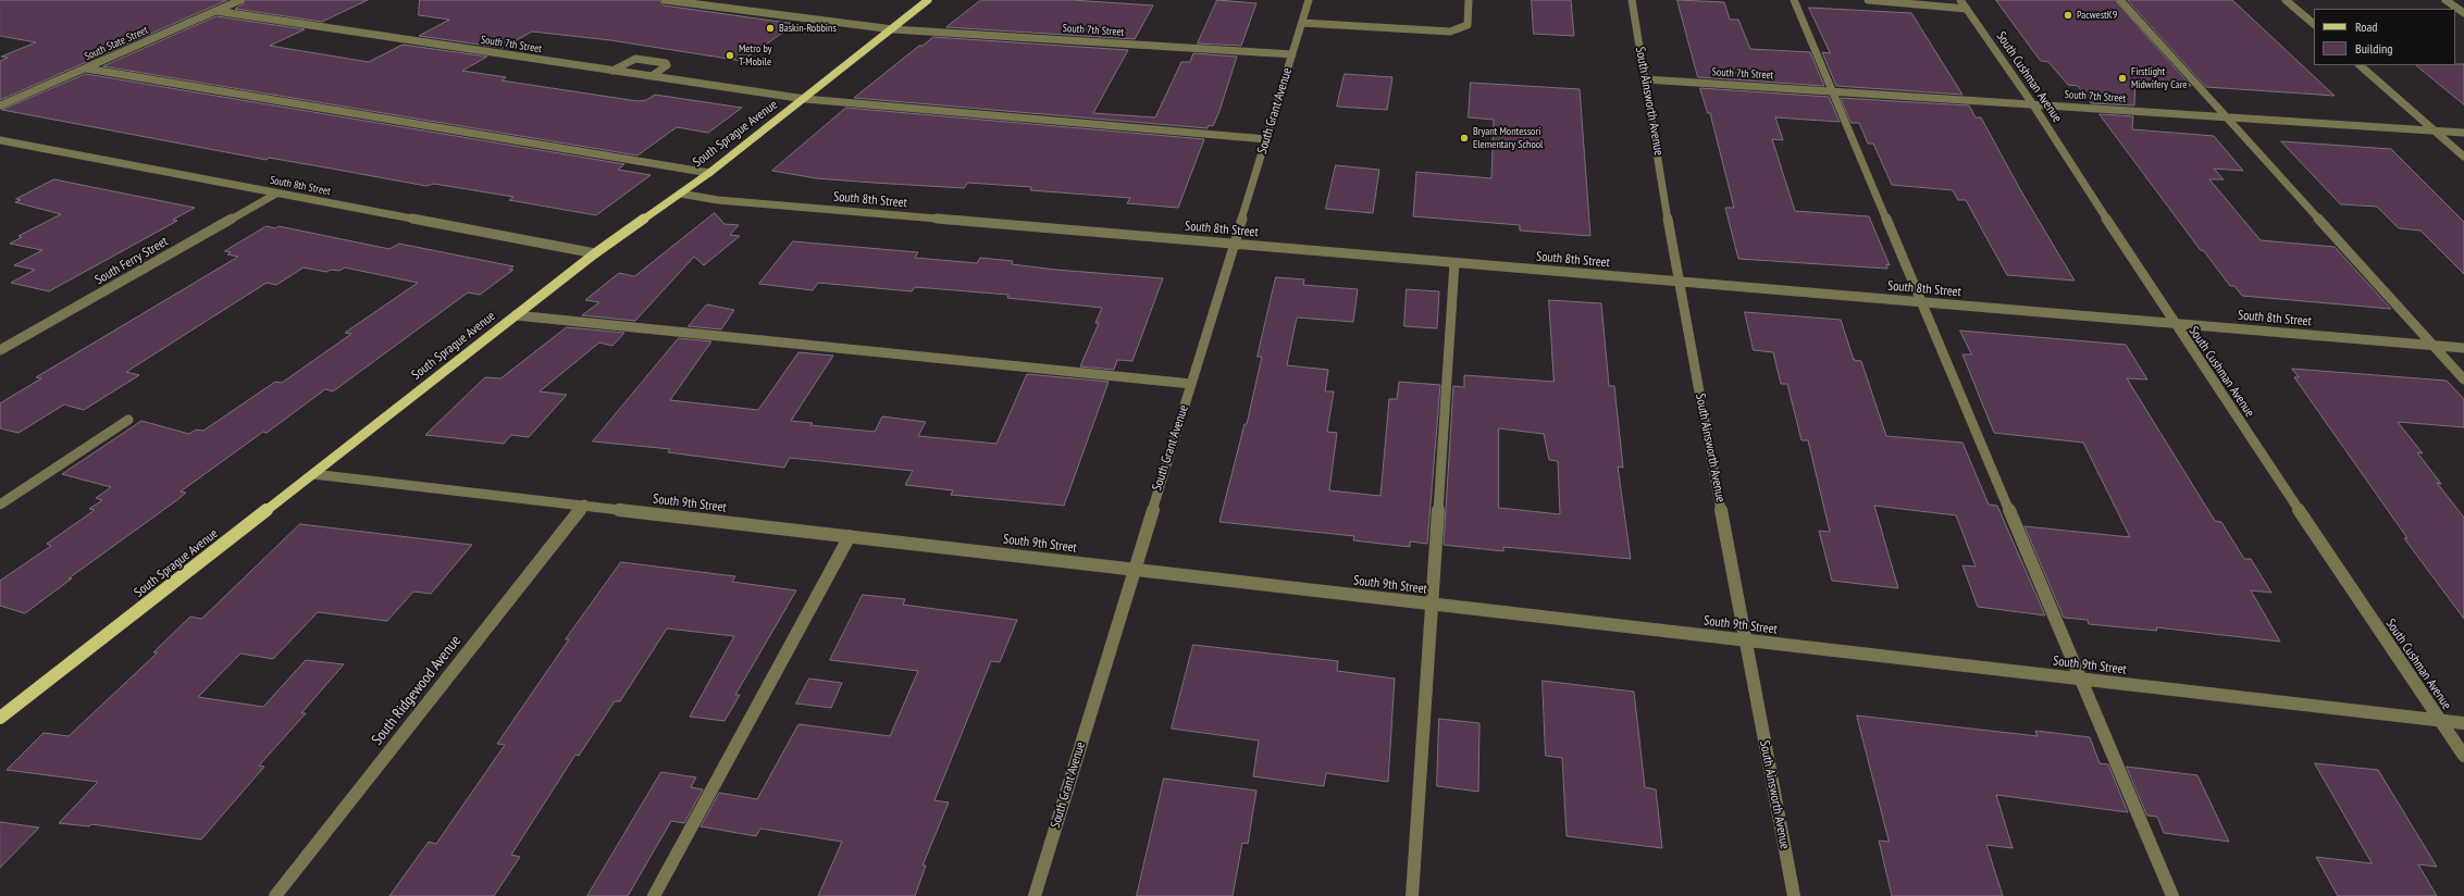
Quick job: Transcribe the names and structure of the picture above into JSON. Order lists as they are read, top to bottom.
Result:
{
  "streets": {
    "main road": ["South Sprague Avenue"],
    "street": [
      "South 7th Street",
      "South State Street",
      "South Cushman Avenue",
      "South Ainsworth Avenue",
      "South Grant Avenue",
      "South 8th Street",
      "South Ferry Street",
      "South 9th Street",
      "South Ridgewood Avenue"
    ]
  },
  "crossings": [
    ["South 7th Street", "South State Street"],
    ["South 7th Street", "South Cushman Avenue"],
    ["South 7th Street", "South Ainsworth Avenue"],
    ["South 7th Street", "South Grant Avenue"],
    ["South 7th Street", "South Sprague Avenue"],
    ["South Cushman Avenue", "South 8th Street"],
    ["South Cushman Avenue", "South 9th Street"],
    ["South Ainsworth Avenue", "South 8th Street"],
    ["South Ainsworth Avenue", "South 9th Street"],
    ["South Grant Avenue", "South 8th Street"],
    ["South Grant Avenue", "South 9th Street"],
    ["South Sprague Avenue", "South 8th Street"],
    ["South Sprague Avenue", "South 9th Street"],
    ["South 8th Street", "South Ferry Street"],
    ["South 9th Street", "South Ridgewood Avenue"]
  ],
  "places": [
    "PacwestK9",
    "Baskin-Robbins",
    "Metro by T-Mobile",
    "Firstlight Midwifery Care",
    "Bryant Montessori Elementary School"
  ],
  "legend": ["Road", "Building"]
}
